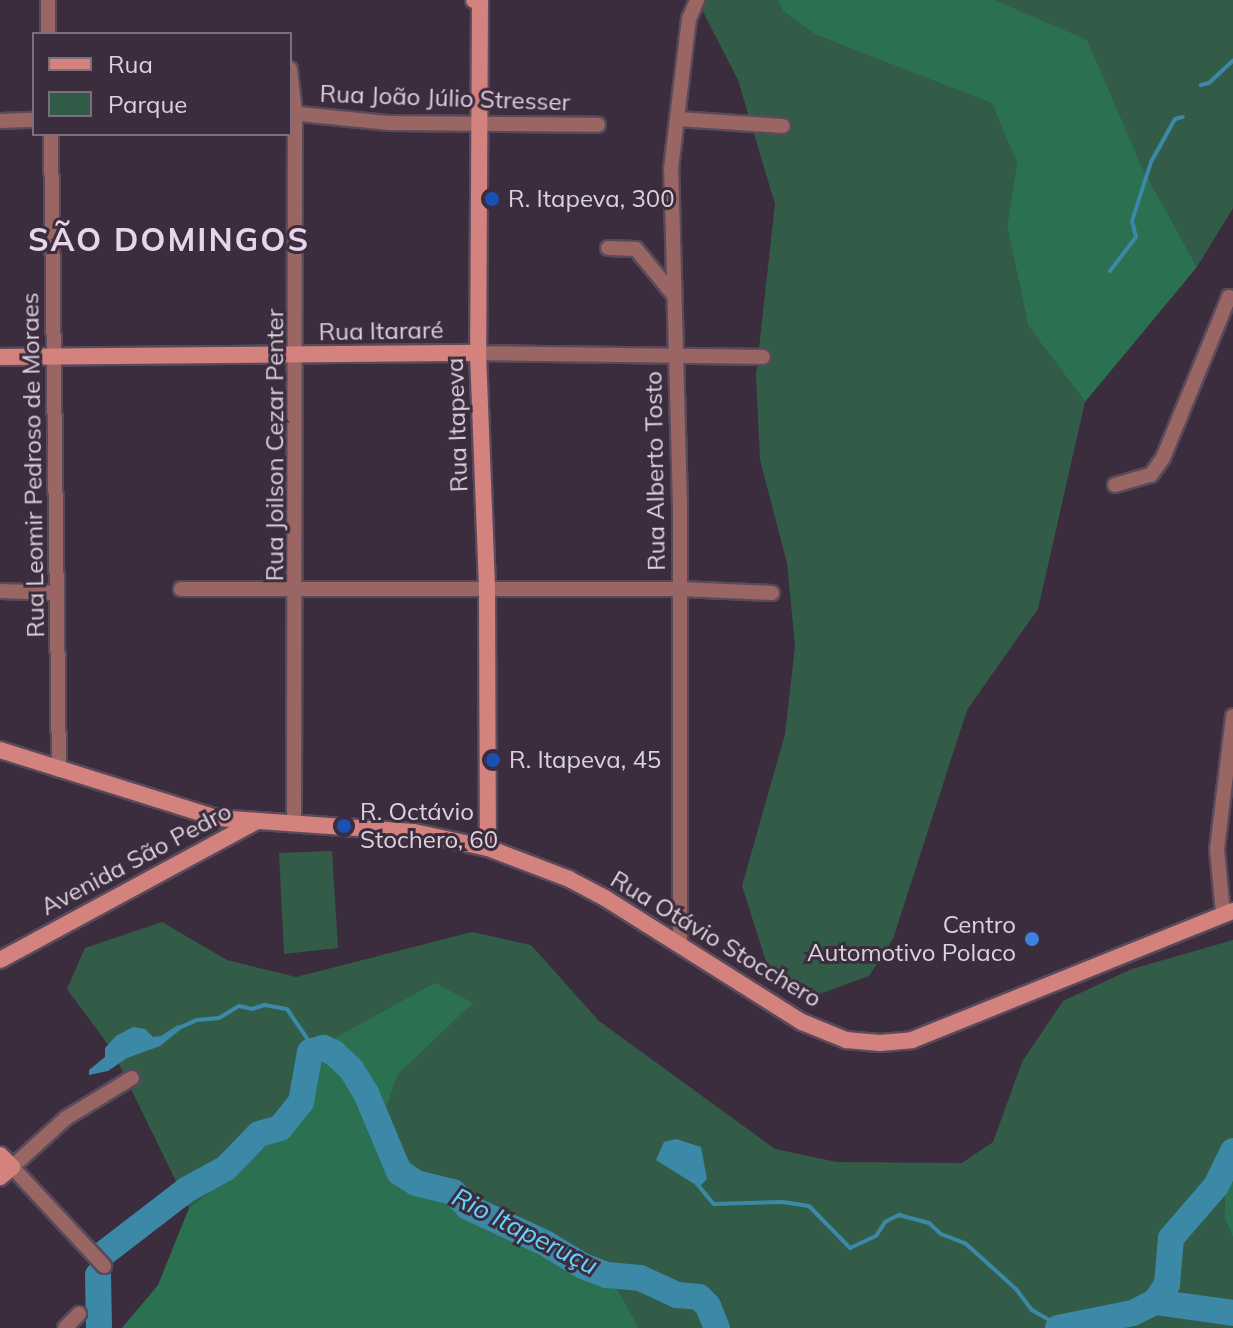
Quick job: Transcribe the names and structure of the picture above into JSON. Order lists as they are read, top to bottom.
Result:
{
  "streets": {
    "street": [
      "Rua João Júlio Stresser",
      "Rua Itararé",
      "Rua Itapeva",
      "Rua Joilson Cezar Penter",
      "Rua Leomir Pedroso de Moraes",
      "Rua Alberto Tosto",
      "Avenida São Pedro",
      "Rua Otávio Stocchero"
    ]
  },
  "crossings": [
    ["Rua João Júlio Stresser", "Rua Itapeva"],
    ["Rua João Júlio Stresser", "Rua Joilson Cezar Penter"],
    ["Rua Itararé", "Rua Itapeva"],
    ["Rua Itararé", "Rua Joilson Cezar Penter"],
    ["Rua Itararé", "Rua Leomir Pedroso de Moraes"],
    ["Rua Itararé", "Rua Alberto Tosto"],
    ["Rua Itapeva", "Rua Otávio Stocchero"],
    ["Rua Joilson Cezar Penter", "Rua Otávio Stocchero"],
    ["Rua Alberto Tosto", "Rua Otávio Stocchero"],
    ["Avenida São Pedro", "Rua Otávio Stocchero"]
  ],
  "districts": ["SÃO DOMINGOS"],
  "water": ["Rio Itaperuçu"],
  "places": [
    "R. Itapeva, 300",
    "R. Itapeva, 45",
    "R. Octávio Stochero, 60",
    "Centro Automotivo Polaco"
  ],
  "legend": ["Rua", "Parque"]
}
